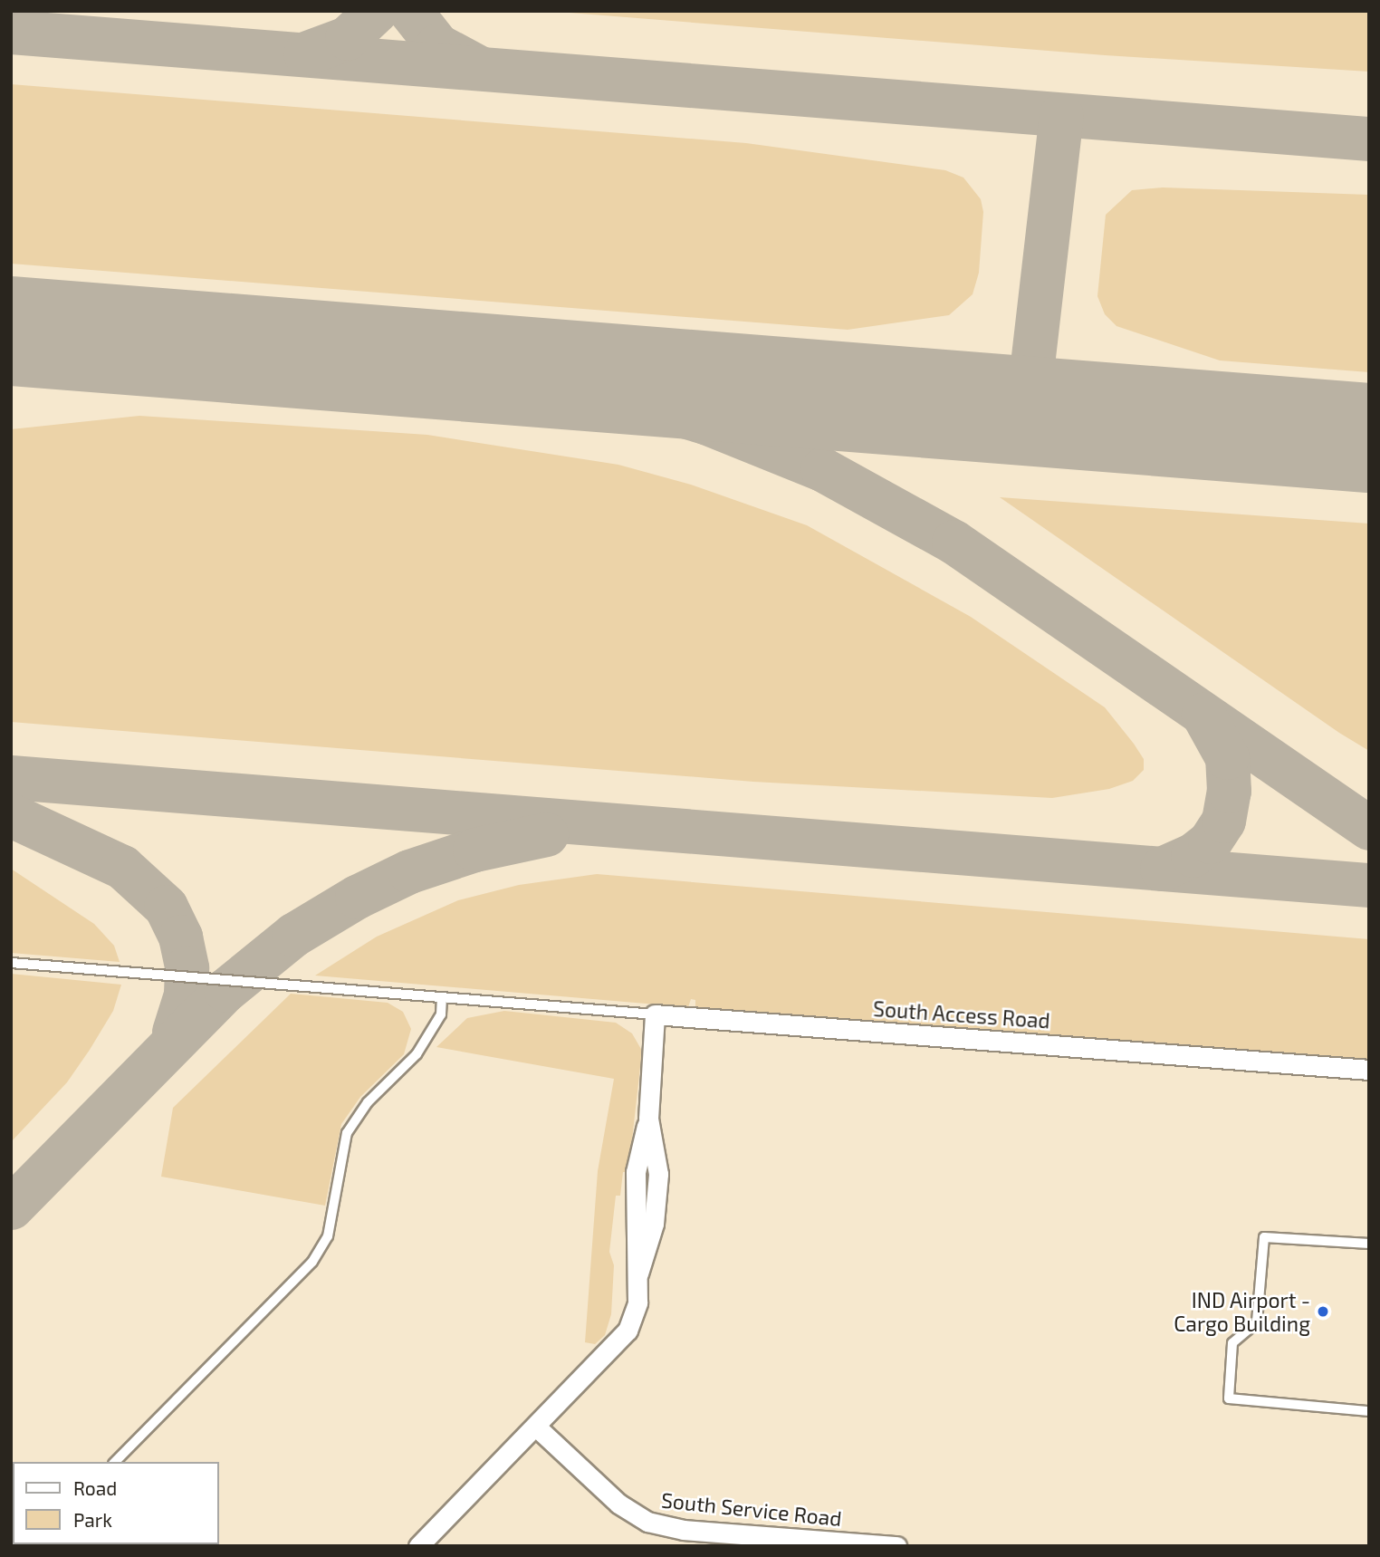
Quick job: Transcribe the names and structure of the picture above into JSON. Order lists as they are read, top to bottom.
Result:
{
  "streets": {
    "street": ["South Access Road", "South Service Road"]
  },
  "places": ["IND Airport - Cargo Building"],
  "legend": ["Road", "Park"]
}
